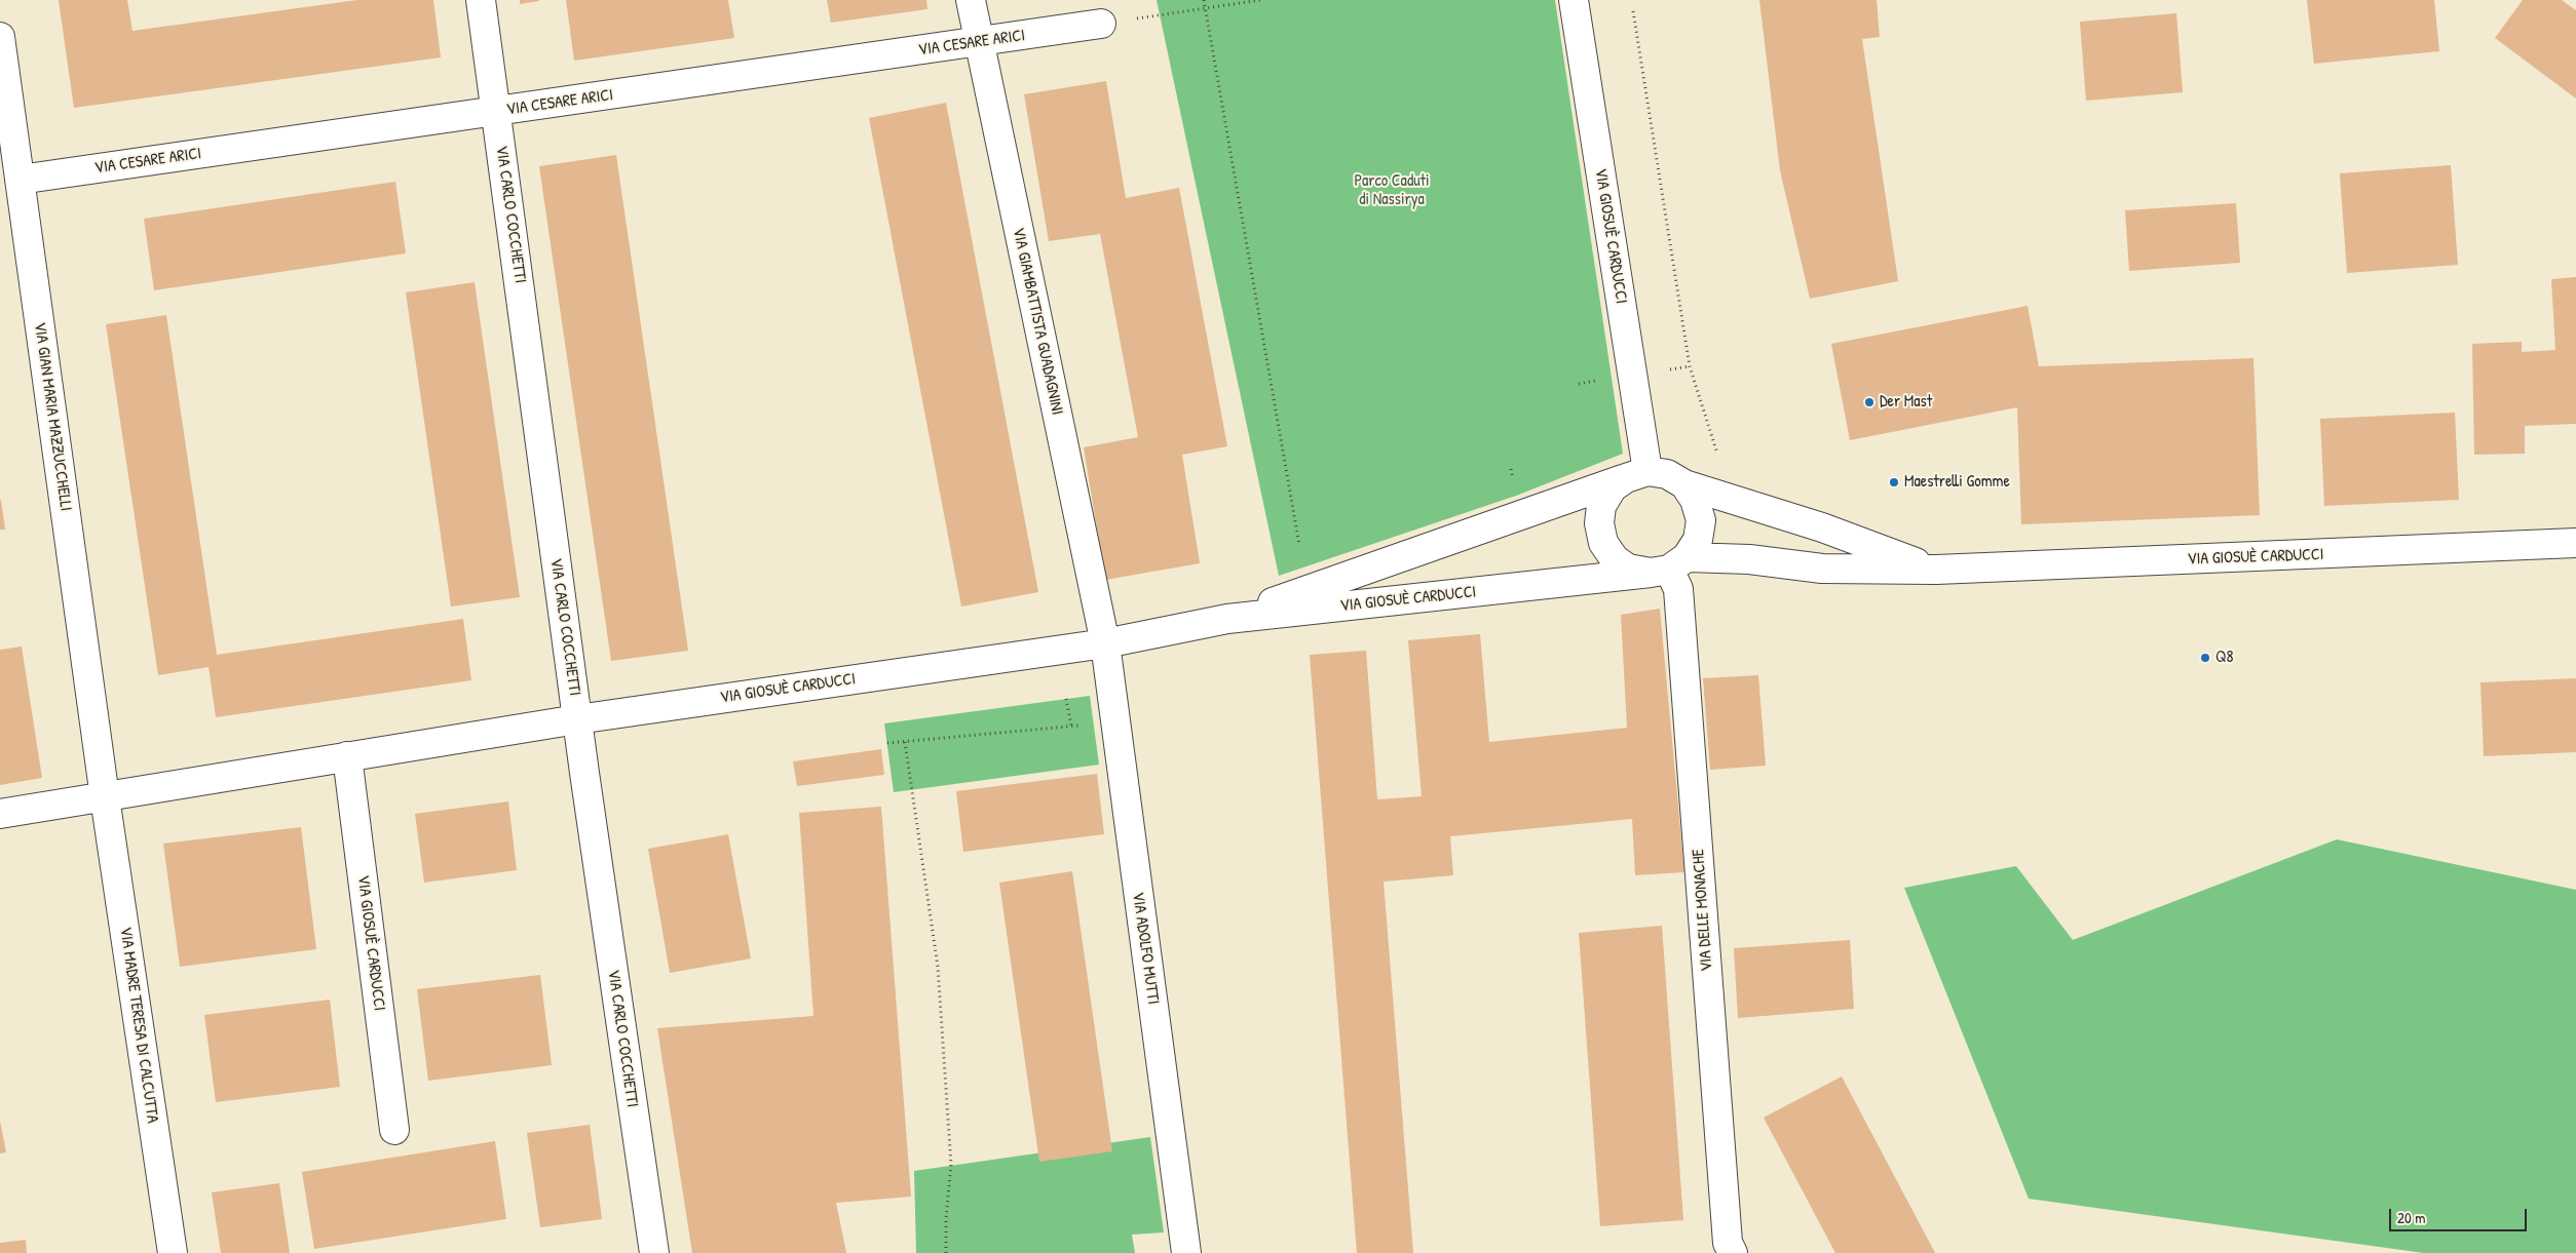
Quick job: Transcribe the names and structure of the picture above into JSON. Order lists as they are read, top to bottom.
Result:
{
  "streets": {
    "street": [
      "VIA CESARE ARICI",
      "VIA CARLO COCCHETTI",
      "VIA GIOSUÈ CARDUCCI",
      "VIA GIAMBATTISTA GUADAGNINI",
      "VIA GIAN MARIA MAZZUCCHELLI",
      "VIA DELLE MONACHE",
      "VIA ADOLFO MUTTI",
      "VIA MADRE TERESA DI CALCUTTA"
    ]
  },
  "crossings": [
    ["VIA CESARE ARICI", "VIA CARLO COCCHETTI"],
    ["VIA CESARE ARICI", "VIA GIAMBATTISTA GUADAGNINI"],
    ["VIA CESARE ARICI", "VIA GIAN MARIA MAZZUCCHELLI"],
    ["VIA CARLO COCCHETTI", "VIA GIOSUÈ CARDUCCI"],
    ["VIA GIOSUÈ CARDUCCI", "VIA GIAMBATTISTA GUADAGNINI"],
    ["VIA GIOSUÈ CARDUCCI", "VIA GIAN MARIA MAZZUCCHELLI"],
    ["VIA GIOSUÈ CARDUCCI", "VIA DELLE MONACHE"],
    ["VIA GIOSUÈ CARDUCCI", "VIA ADOLFO MUTTI"],
    ["VIA GIOSUÈ CARDUCCI", "VIA MADRE TERESA DI CALCUTTA"],
    ["VIA GIAMBATTISTA GUADAGNINI", "VIA ADOLFO MUTTI"],
    ["VIA GIAN MARIA MAZZUCCHELLI", "VIA MADRE TERESA DI CALCUTTA"]
  ],
  "parks": ["Parco Caduti di Nassirya"],
  "places": ["Der Mast", "Maestrelli Gomme", "Q8"],
  "scale_bar": "20 m"
}
